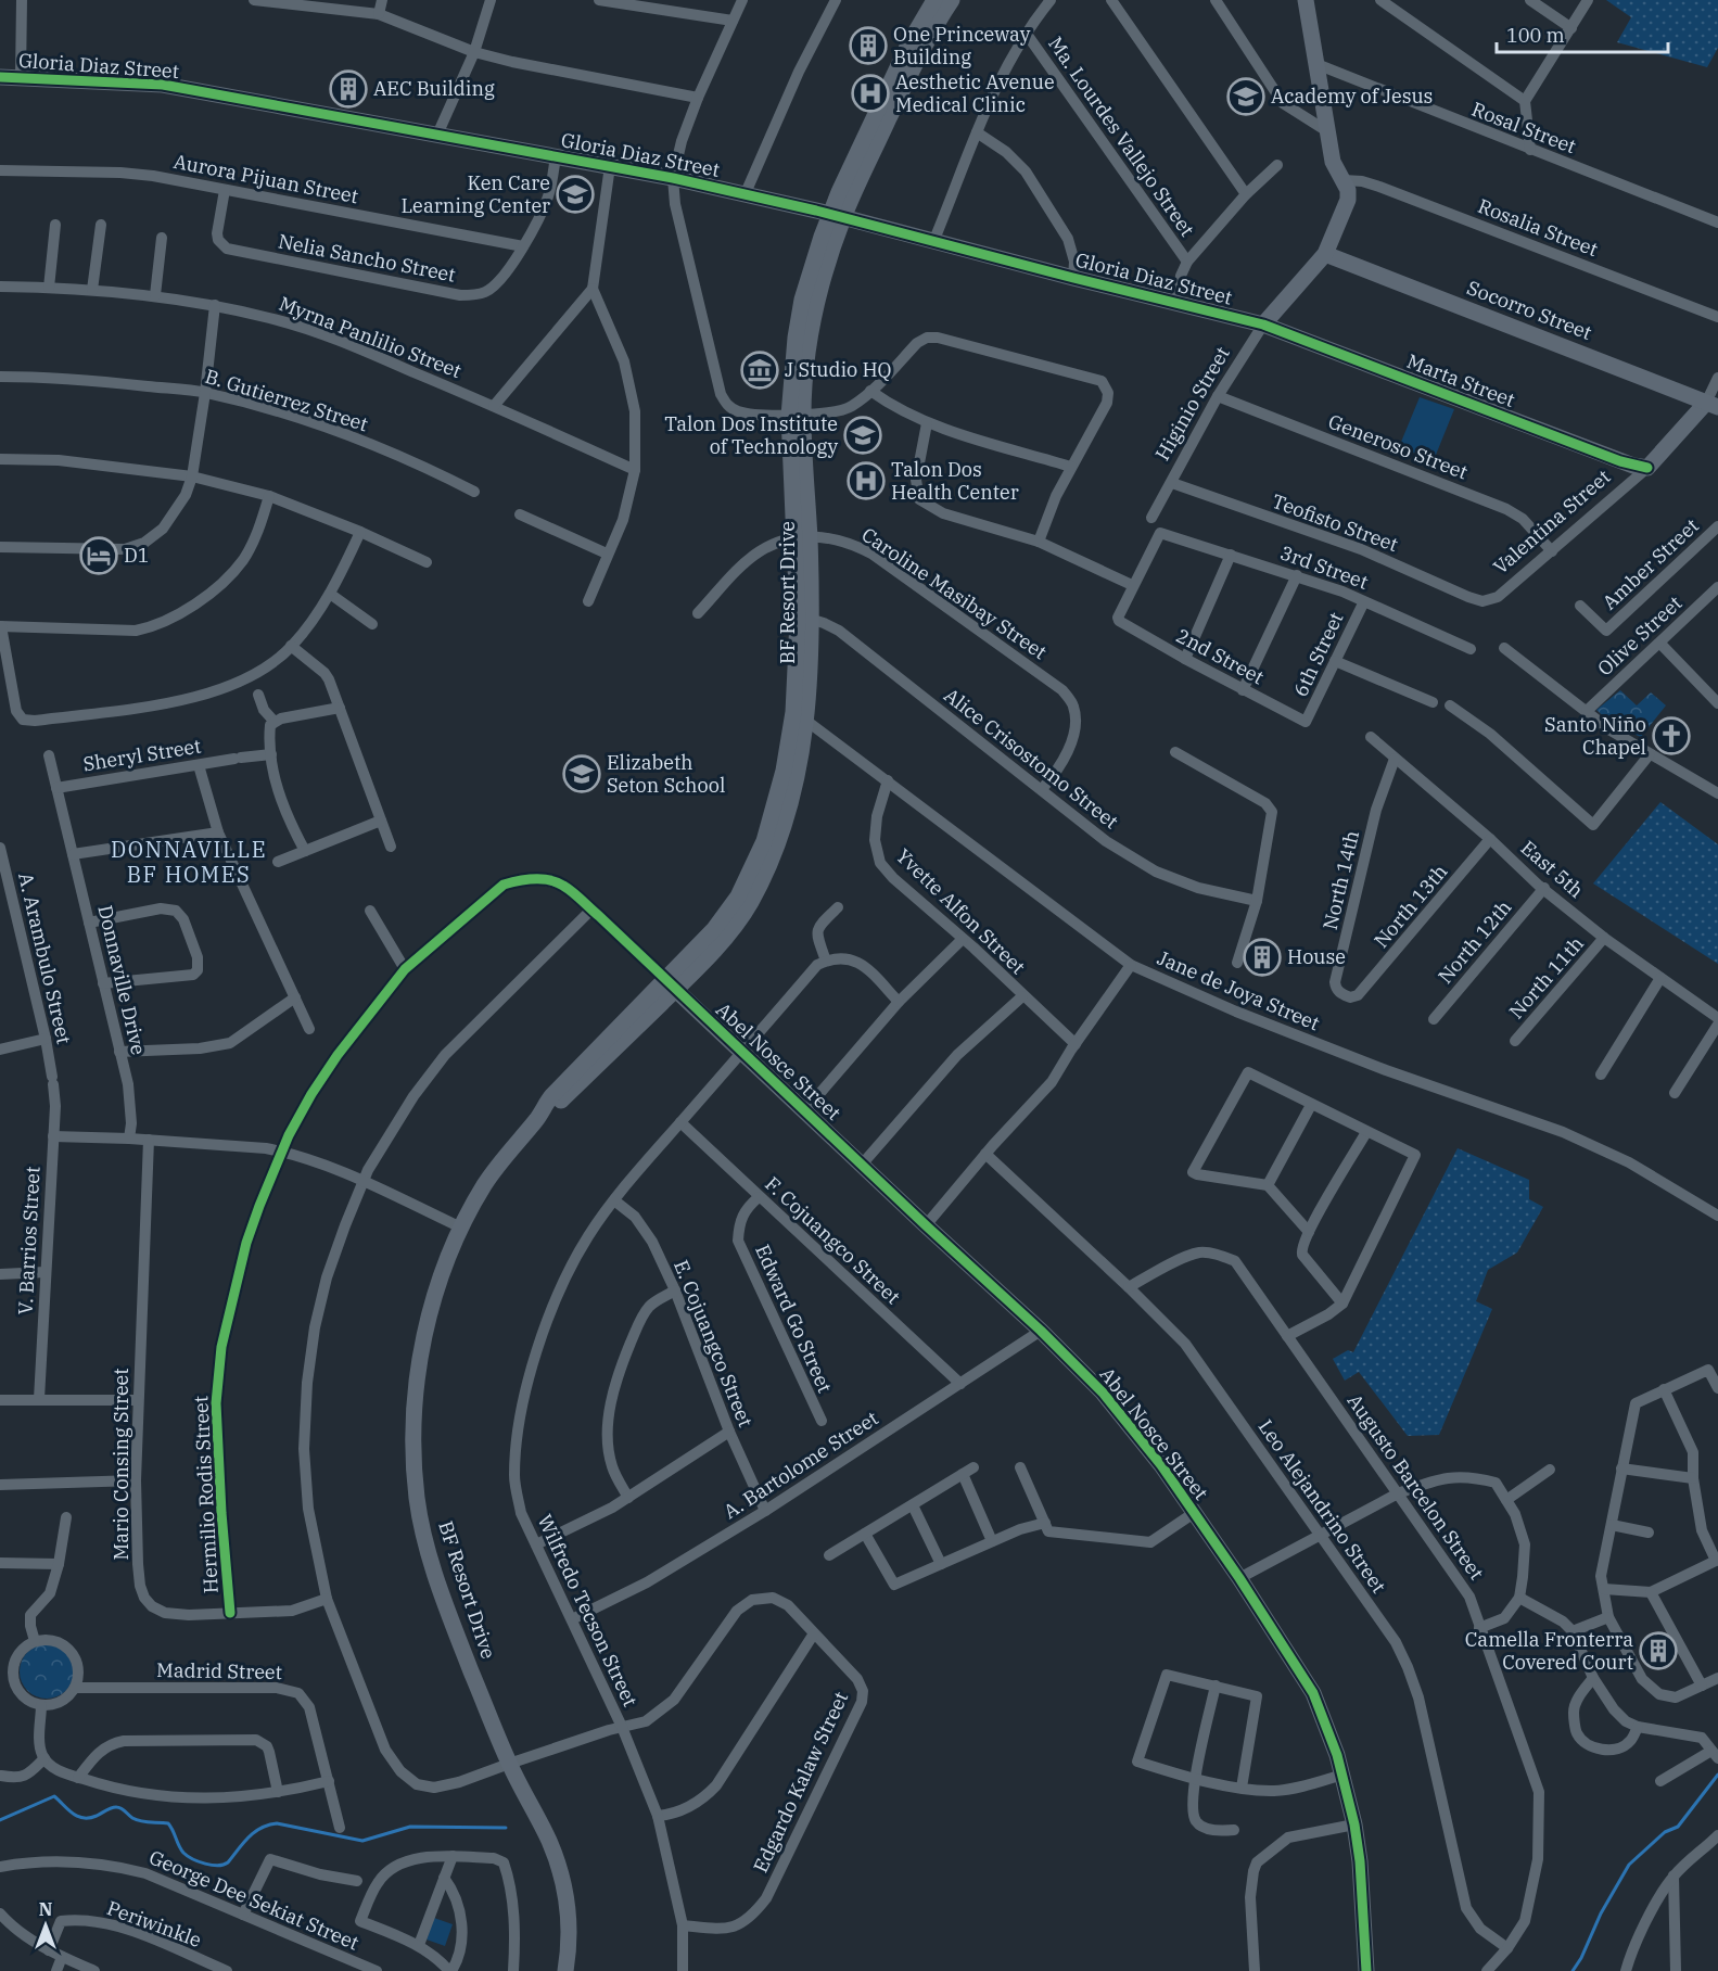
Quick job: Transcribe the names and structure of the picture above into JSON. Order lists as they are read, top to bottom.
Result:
{
  "streets": {
    "street": [
      "Gloria Diaz Street",
      "Rosal Street",
      "Ma. Lourdes Vallejo Street",
      "Aurora Pijuan Street",
      "Rosalia Street",
      "Nelia Sancho Street",
      "Socorro Street",
      "Myrna Panlilio Street",
      "Marta Street",
      "B. Gutierrez Street",
      "Higinio Street",
      "Generoso Street",
      "Valentina Street",
      "Teofisto Street",
      "Amber Street",
      "3rd Street",
      "BF Resort Drive",
      "Caroline Masibay Street",
      "Olive Street",
      "6th Street",
      "2nd Street",
      "Sheryl Street",
      "Alice Crisostomo Street",
      "East 5th",
      "North 14th",
      "North 13th",
      "Yvette Alfon Street",
      "North 12th",
      "A. Arambulo Street",
      "North 11th",
      "Donnaville Drive",
      "Jane de Joya Street",
      "Abel Nosce Street",
      "V. Barrios Street",
      "F. Cojuangco Street",
      "Edward Go Street",
      "E. Cojuangco Street",
      "Mario Consing Street",
      "A. Bartolome Street",
      "Augusto Barcelon Street",
      "Hermilio Rodis Street",
      "Leo Alejandrino Street",
      "Wilfredo Tecson Street",
      "Madrid Street",
      "Edgardo Kalaw Street",
      "George Dee Sekiat Street",
      "Periwinkle"
    ]
  },
  "crossings": [
    ["Gloria Diaz Street", "Nelia Sancho Street"],
    ["Gloria Diaz Street", "Marta Street"],
    ["Gloria Diaz Street", "Higinio Street"],
    ["Gloria Diaz Street", "BF Resort Drive"],
    ["Aurora Pijuan Street", "Nelia Sancho Street"],
    ["Rosalia Street", "Higinio Street"],
    ["Socorro Street", "Higinio Street"],
    ["Socorro Street", "Valentina Street"],
    ["Marta Street", "Higinio Street"],
    ["Marta Street", "Valentina Street"],
    ["Higinio Street", "Generoso Street"],
    ["Higinio Street", "Teofisto Street"],
    ["Generoso Street", "Valentina Street"],
    ["Valentina Street", "Teofisto Street"],
    ["3rd Street", "6th Street"],
    ["3rd Street", "2nd Street"],
    ["BF Resort Drive", "Caroline Masibay Street"],
    ["BF Resort Drive", "Alice Crisostomo Street"],
    ["BF Resort Drive", "Jane de Joya Street"],
    ["BF Resort Drive", "Abel Nosce Street"],
    ["BF Resort Drive", "Hermilio Rodis Street"],
    ["BF Resort Drive", "Edgardo Kalaw Street"],
    ["Caroline Masibay Street", "Alice Crisostomo Street"],
    ["6th Street", "2nd Street"],
    ["Sheryl Street", "Donnaville Drive"],
    ["East 5th", "North 14th"],
    ["East 5th", "North 13th"],
    ["East 5th", "North 12th"],
    ["East 5th", "North 11th"],
    ["North 14th", "North 13th"],
    ["Yvette Alfon Street", "Jane de Joya Street"],
    ["A. Arambulo Street", "V. Barrios Street"],
    ["Abel Nosce Street", "A. Bartolome Street"],
    ["Abel Nosce Street", "Hermilio Rodis Street"],
    ["Abel Nosce Street", "Wilfredo Tecson Street"],
    ["F. Cojuangco Street", "Edward Go Street"],
    ["F. Cojuangco Street", "A. Bartolome Street"],
    ["F. Cojuangco Street", "Wilfredo Tecson Street"],
    ["E. Cojuangco Street", "A. Bartolome Street"],
    ["E. Cojuangco Street", "Wilfredo Tecson Street"],
    ["Mario Consing Street", "Hermilio Rodis Street"],
    ["Mario Consing Street", "Edgardo Kalaw Street"],
    ["A. Bartolome Street", "Wilfredo Tecson Street"],
    ["Augusto Barcelon Street", "Leo Alejandrino Street"],
    ["Hermilio Rodis Street", "Edgardo Kalaw Street"],
    ["Wilfredo Tecson Street", "Edgardo Kalaw Street"]
  ],
  "districts": ["DONNAVILLE BF HOMES"],
  "places": {
    "building": [
      "One Princeway Building",
      "AEC Building",
      "House",
      "Camella Fronterra Covered Court"
    ],
    "hospital": ["Aesthetic Avenue Medical Clinic", "Talon Dos Health Center"],
    "school or university": [
      "Academy of Jesus",
      "Ken Care Learning Center",
      "Talon Dos Institute of Technology",
      "Elizabeth Seton School"
    ],
    "museum": ["J Studio HQ"],
    "hotel": ["D1"],
    "church": ["Santo Niño Chapel"]
  },
  "scale_bar": "100 m",
  "north": "top"
}
